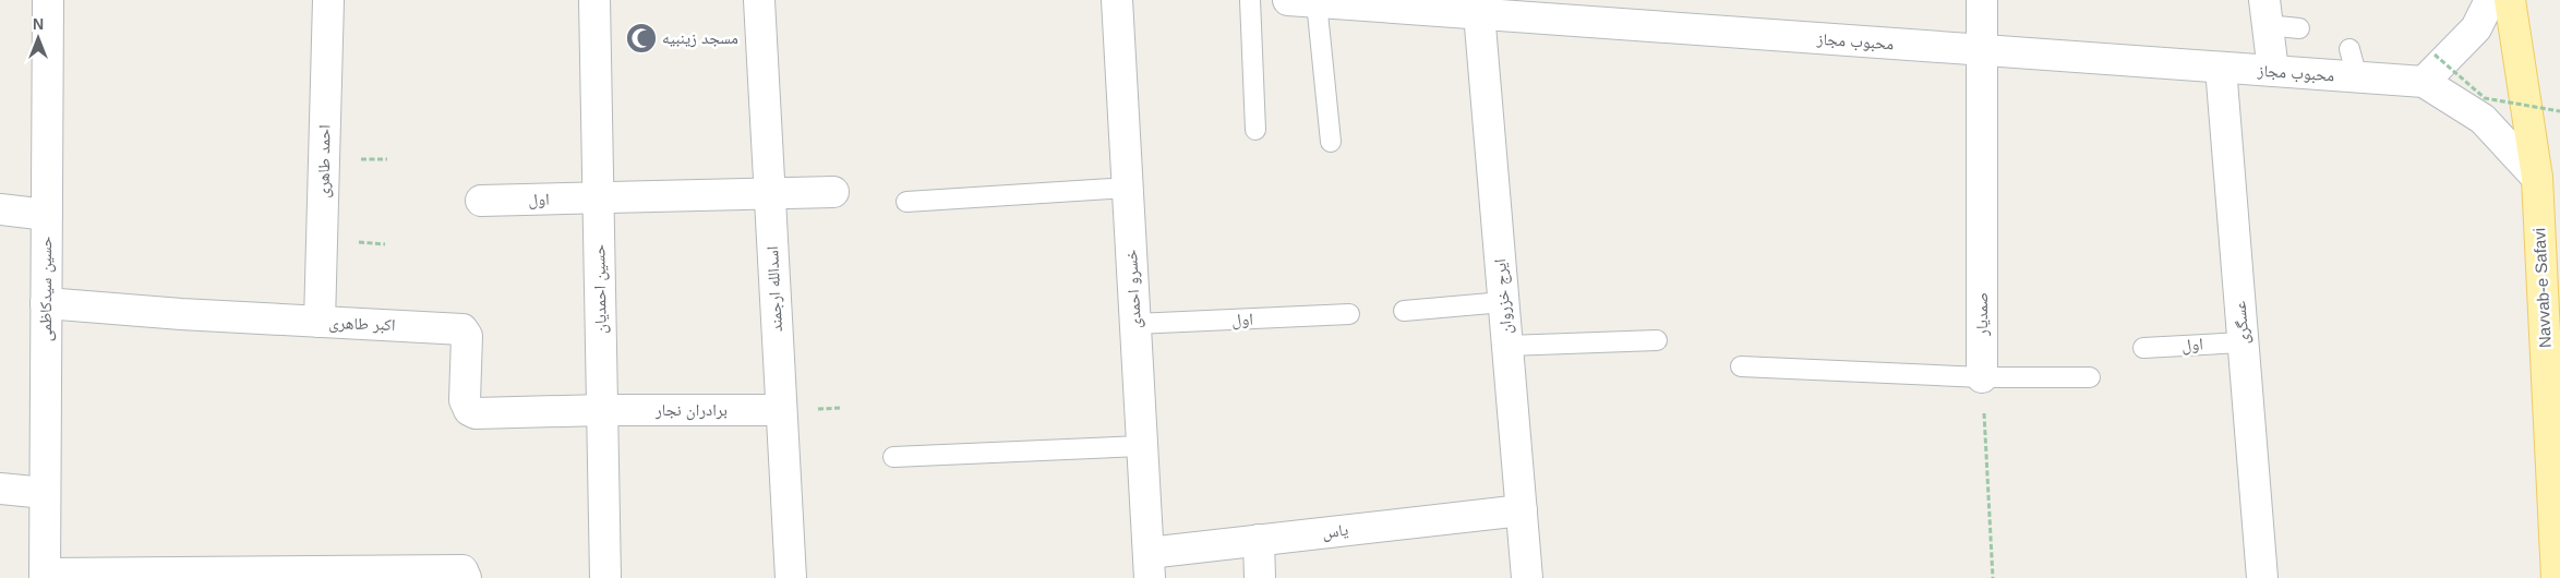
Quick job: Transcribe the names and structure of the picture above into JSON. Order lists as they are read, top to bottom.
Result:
{
  "streets": {
    "main road": ["Navvab-e Safavi"],
    "street": [
      "محبوب مجاز",
      "احمد طاهری",
      "اول",
      "حسین سیدکاظمی",
      "حسین احمدیان",
      "اسدالله ارجمند",
      "خسرو احمدی",
      "ایرج خزروان",
      "صمدیار",
      "عسگری",
      "اکبر طاهری",
      "برادران نجار",
      "یاس"
    ]
  },
  "crossings": [
    ["محبوب مجاز", "ایرج خزروان"],
    ["محبوب مجاز", "صمدیار"],
    ["محبوب مجاز", "عسگری"],
    ["احمد طاهری", "اکبر طاهری"],
    ["اول", "حسین احمدیان"],
    ["اول", "اسدالله ارجمند"],
    ["اول", "خسرو احمدی"],
    ["اول", "عسگری"],
    ["حسین سیدکاظمی", "اکبر طاهری"],
    ["حسین احمدیان", "اکبر طاهری"],
    ["حسین احمدیان", "برادران نجار"],
    ["اسدالله ارجمند", "برادران نجار"],
    ["خسرو احمدی", "یاس"],
    ["ایرج خزروان", "یاس"],
    ["اکبر طاهری", "برادران نجار"]
  ],
  "places": {
    "mosque": ["مسجد زینبیه"]
  },
  "north": "top"
}
